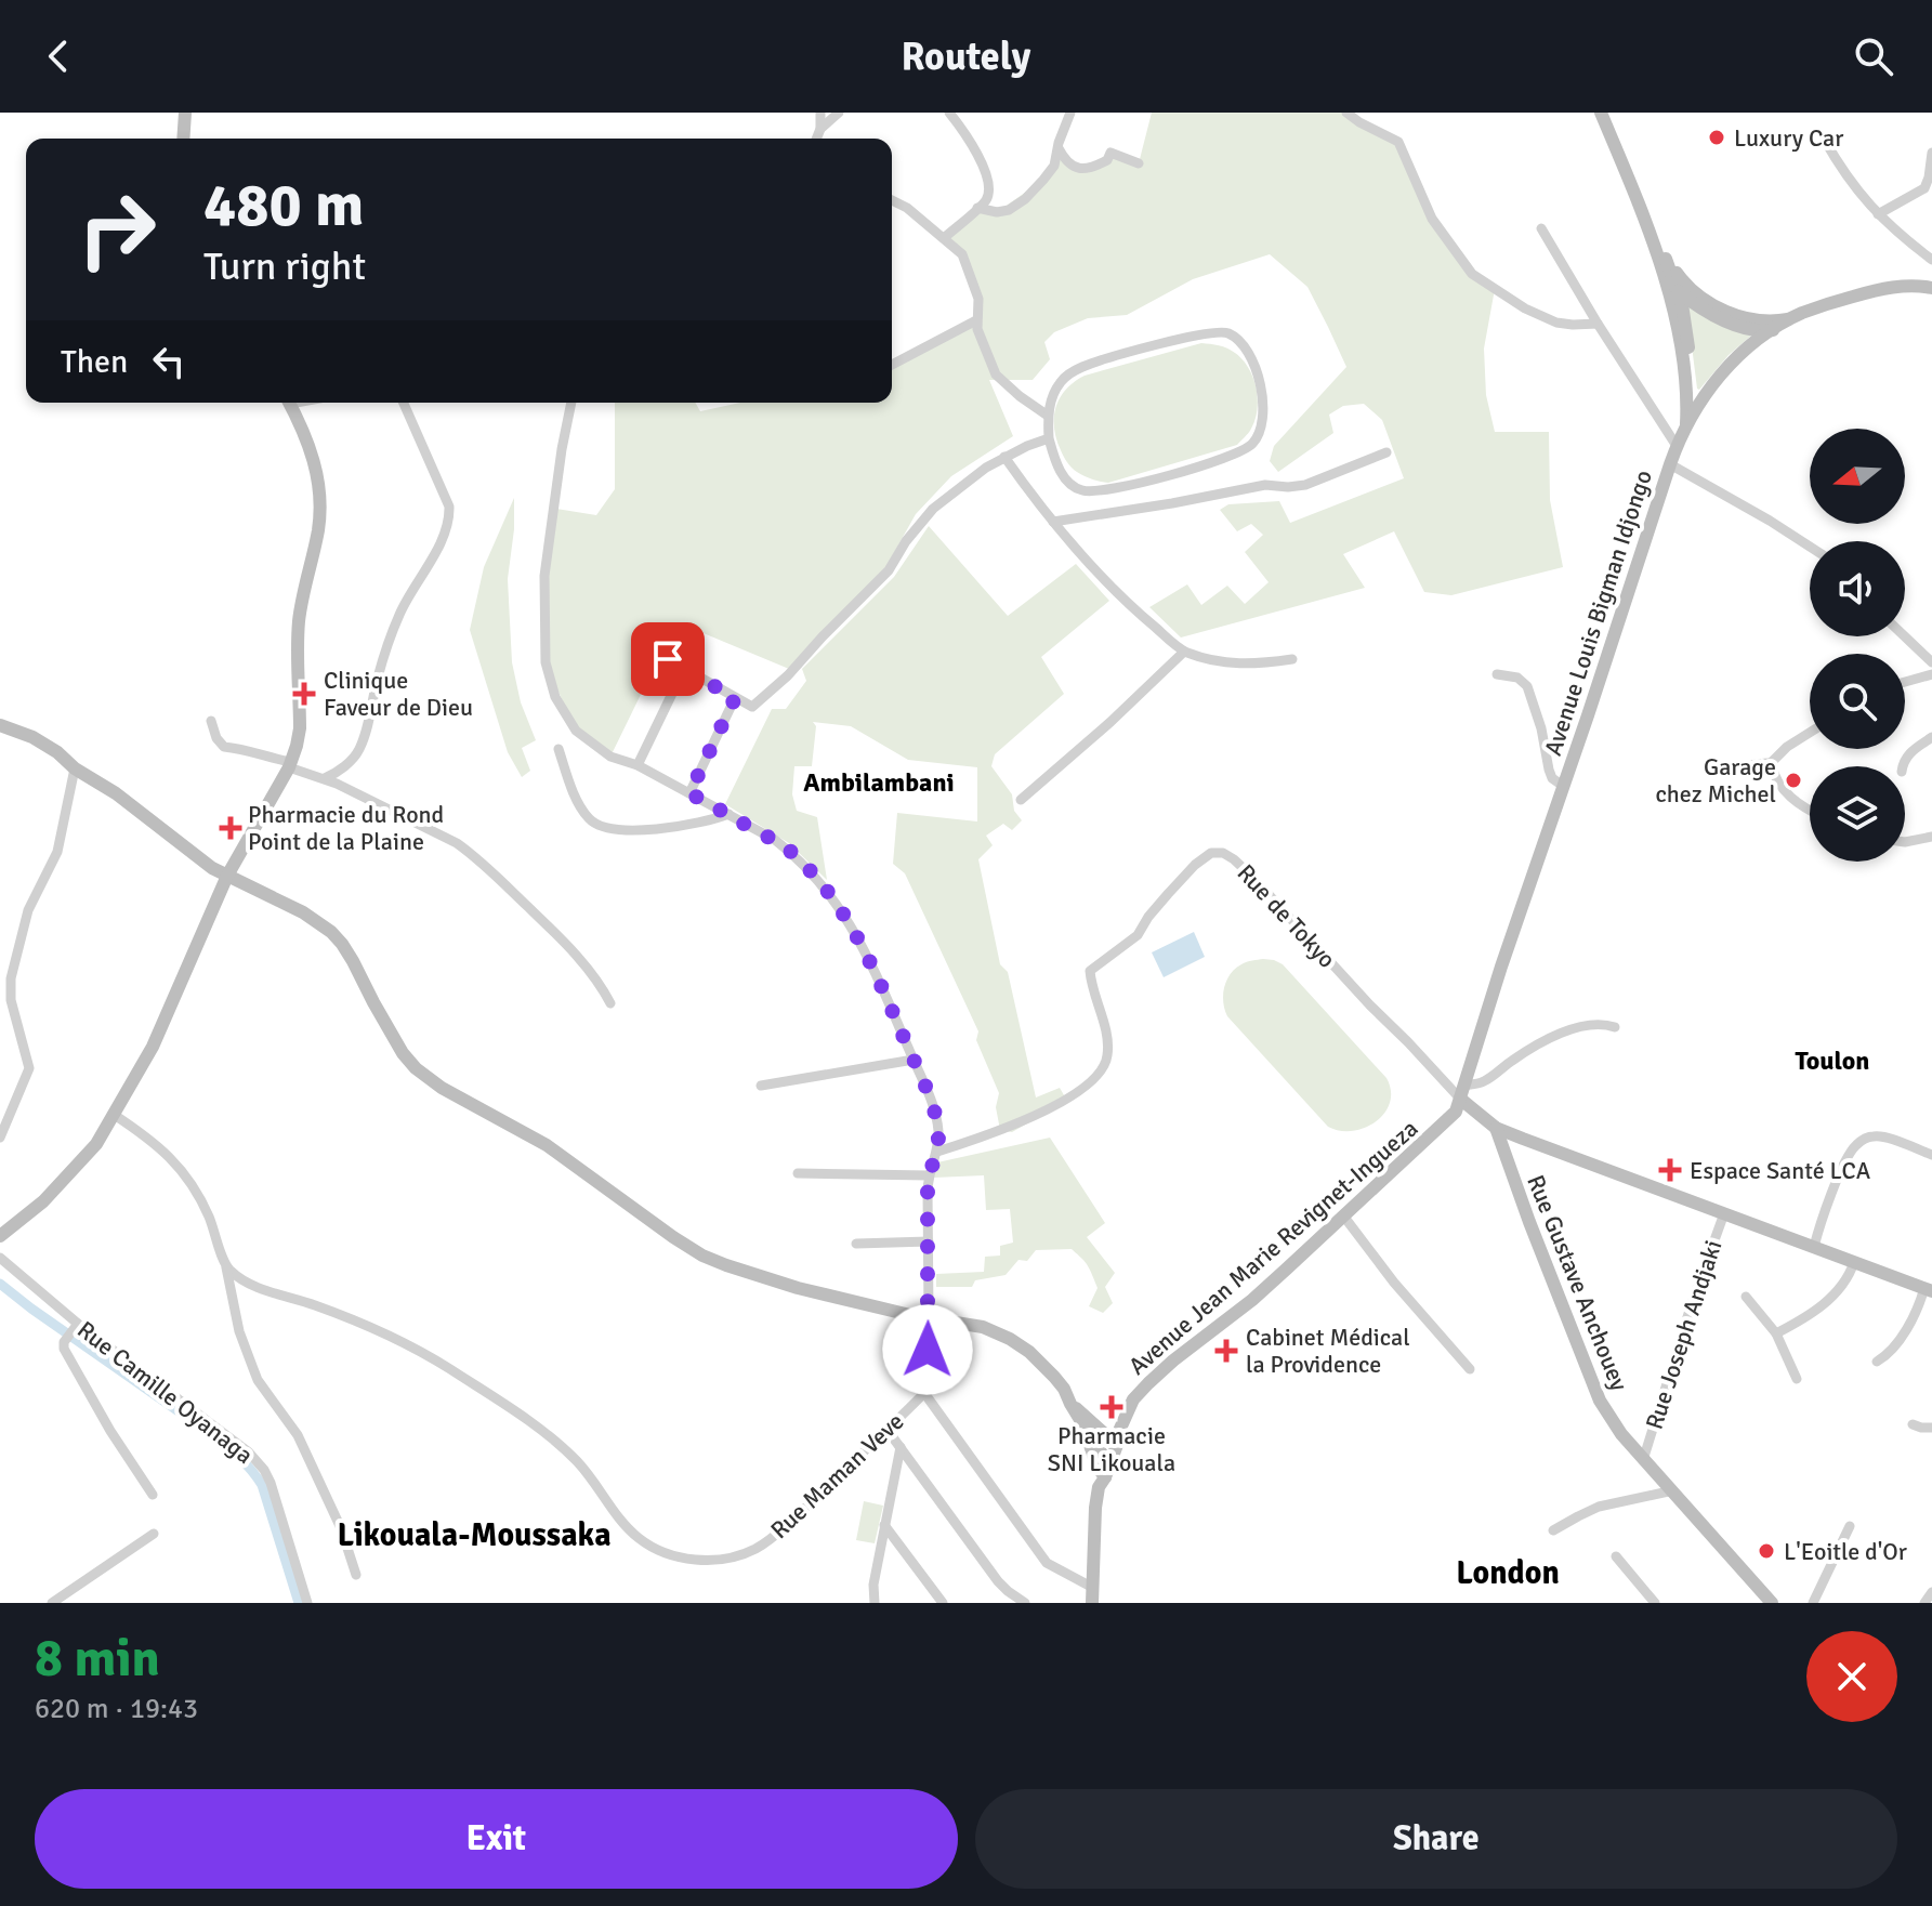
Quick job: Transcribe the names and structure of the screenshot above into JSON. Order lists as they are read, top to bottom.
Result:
{
  "streets": {
    "street": [
      "Avenue Louis Bigman Idjongo",
      "Rue de Tokyo",
      "Avenue Jean Marie Revignet-Ingueza",
      "Rue Gustave Anchouey",
      "Rue Joseph Andjaki",
      "Rue Camille Oyanaga",
      "Rue Maman Veve"
    ]
  },
  "crossings": [
    ["Avenue Louis Bigman Idjongo", "Rue de Tokyo"],
    ["Avenue Louis Bigman Idjongo", "Avenue Jean Marie Revignet-Ingueza"],
    ["Rue de Tokyo", "Avenue Jean Marie Revignet-Ingueza"],
    ["Rue de Tokyo", "Rue Maman Veve"],
    ["Rue Gustave Anchouey", "Rue Joseph Andjaki"]
  ],
  "districts": [
    "Ambilambani",
    "Toulon",
    "Likouala-Moussaka",
    "London"
  ],
  "places": {
    "other": ["Luxury Car", "Garage chez Michel", "L'Eoitle d'Or"],
    "health": [
      "Clinique Faveur de Dieu",
      "Pharmacie du Rond Point de la Plaine",
      "Espace Santé LCA",
      "Cabinet Médical la Providence",
      "Pharmacie SNI Likouala"
    ]
  },
  "north": "left",
  "page": {
    "header": "Routely",
    "turn": ["480 m", "Turn right"],
    "then": "Then",
    "heading": ["8 min", "620 m · 19:43"],
    "buttons": ["Exit", "Share"]
  }
}
